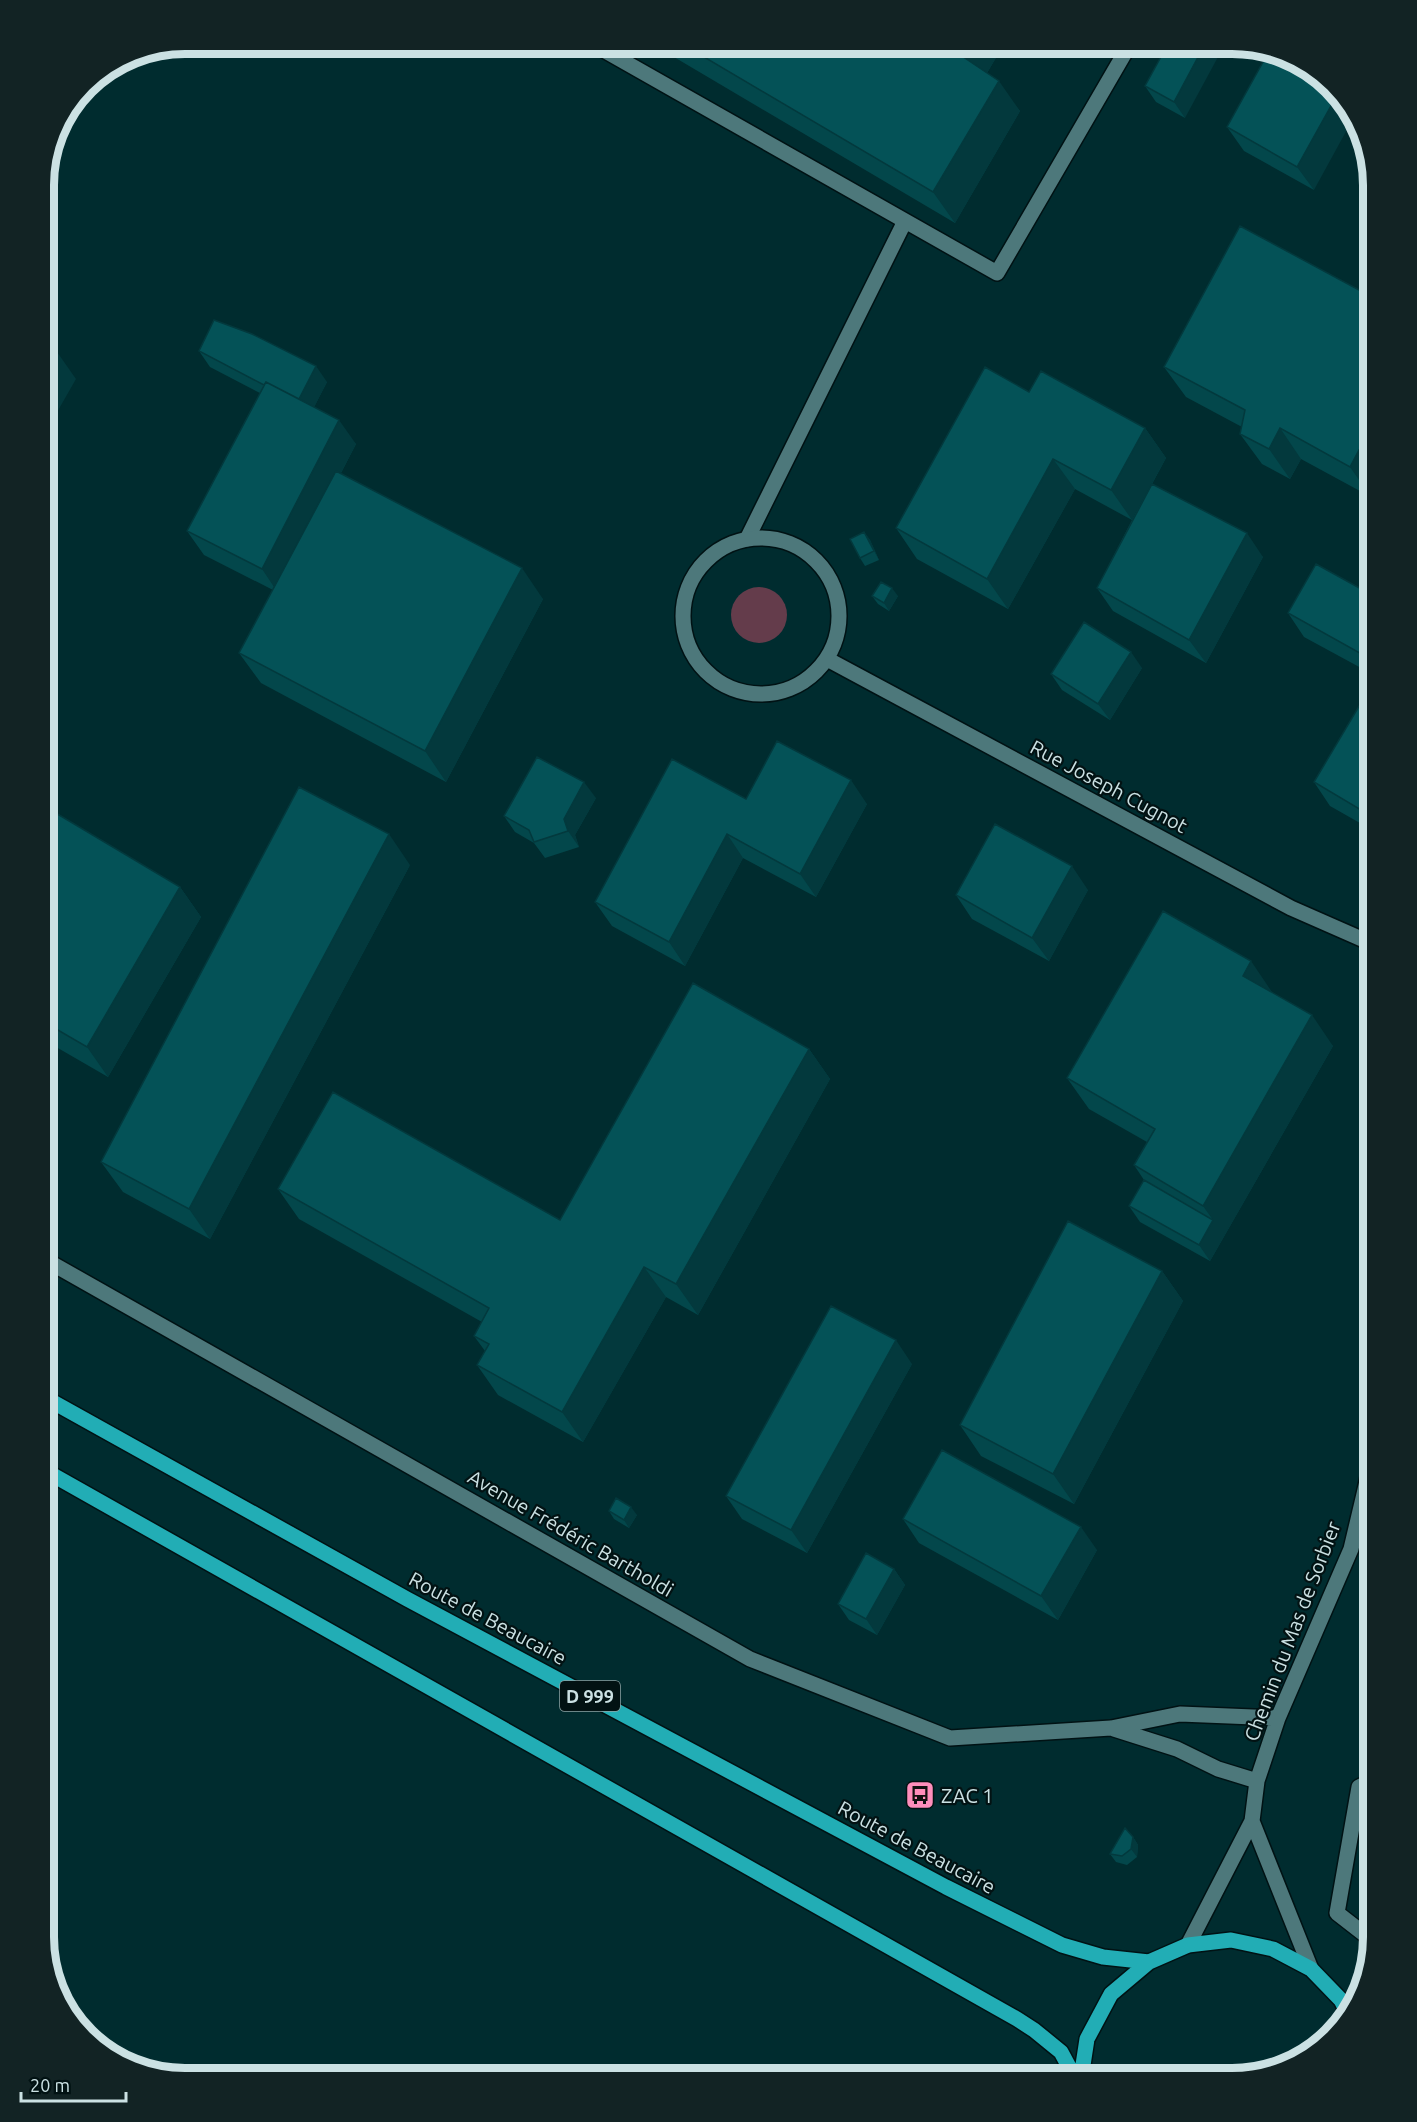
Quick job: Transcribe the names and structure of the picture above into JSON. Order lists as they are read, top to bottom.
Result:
{
  "streets": {
    "main road": ["Route de Beaucaire", "D 999"],
    "street": ["Rue Joseph Cugnot", "Avenue Frédéric Bartholdi", "Chemin du Mas de Sorbier"]
  },
  "crossings": [
    ["Avenue Frédéric Bartholdi", "Chemin du Mas de Sorbier"],
    ["Route de Beaucaire", "Chemin du Mas de Sorbier"]
  ],
  "places": {
    "bus stop": ["ZAC 1"]
  },
  "scale_bar": "20 m"
}
